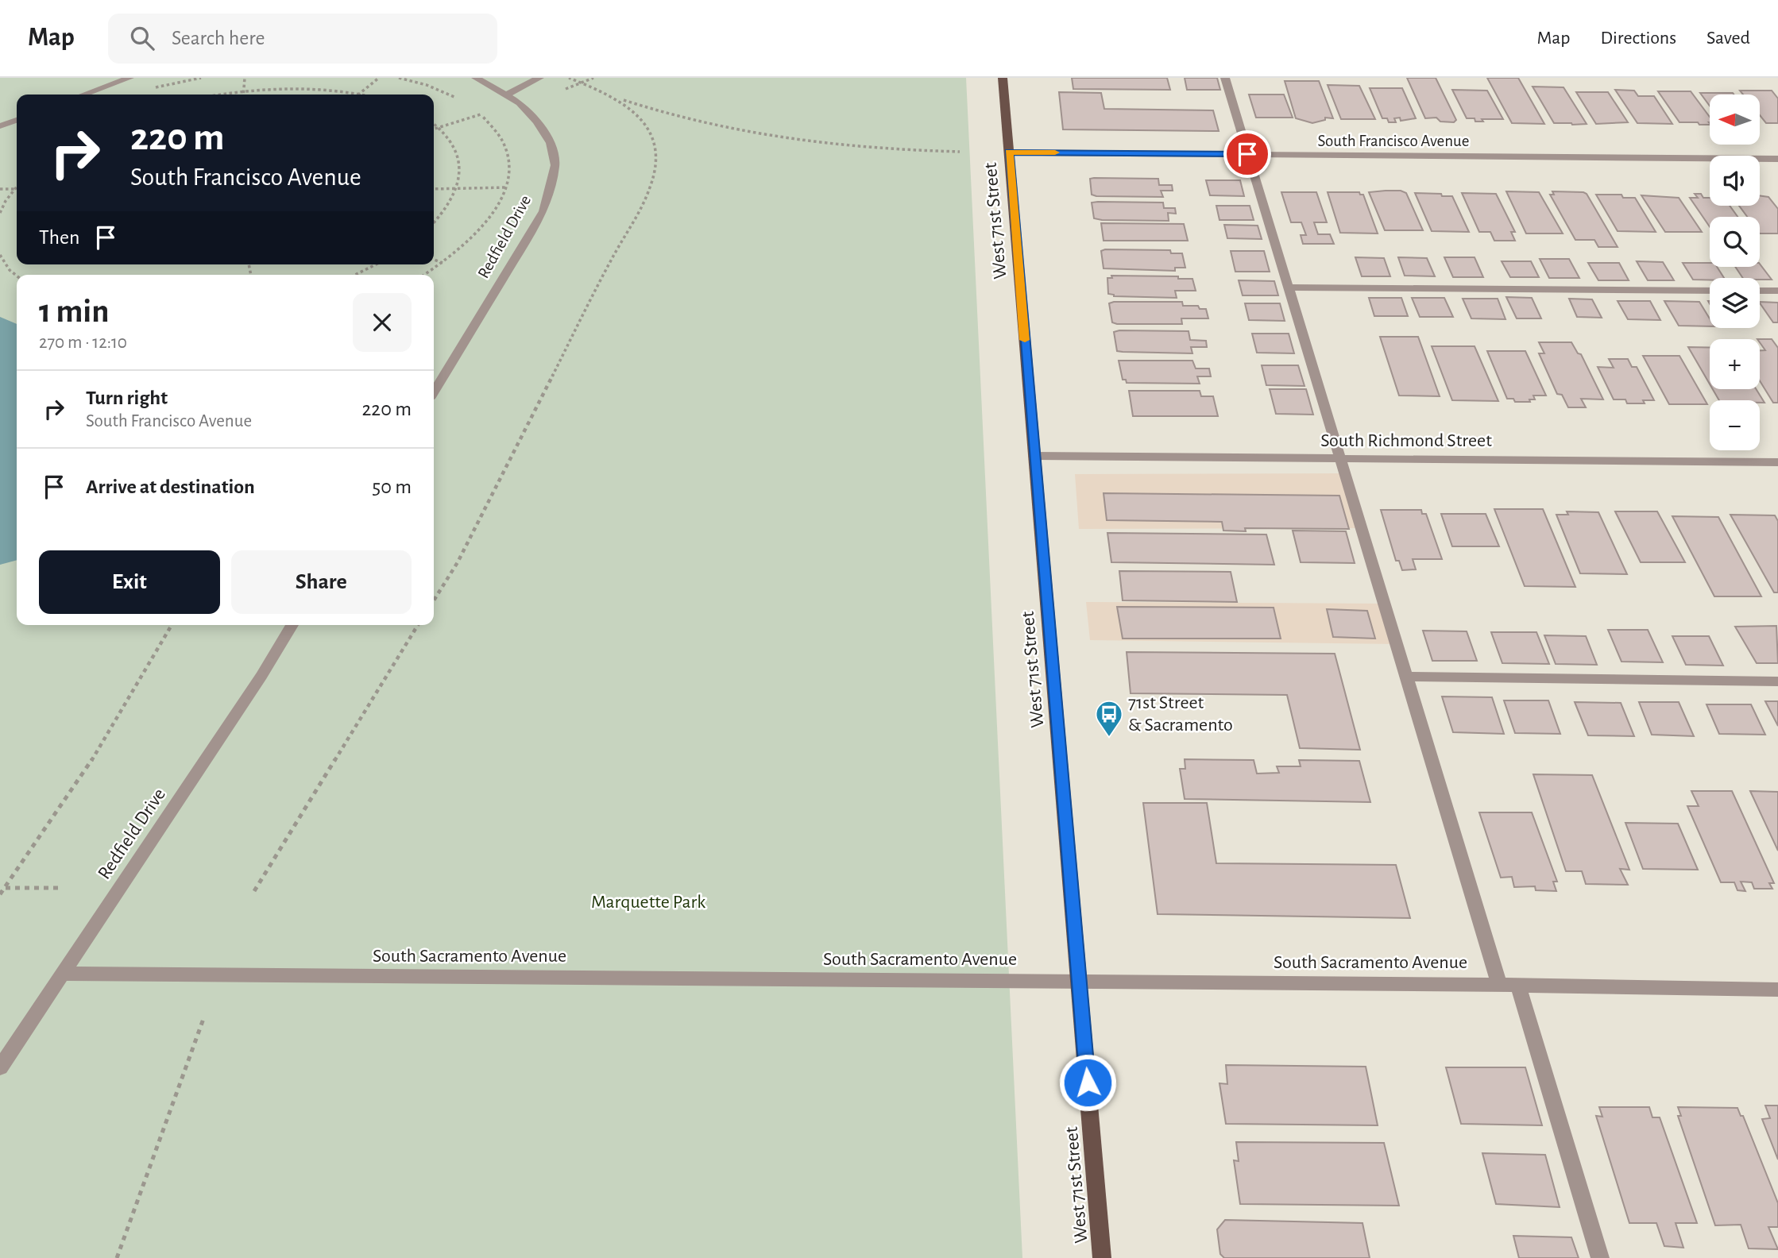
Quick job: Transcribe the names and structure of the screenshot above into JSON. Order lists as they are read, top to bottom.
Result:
{
  "streets": {
    "main road": ["West 71st Street"],
    "street": [
      "South Francisco Avenue",
      "Redfield Drive",
      "South Richmond Street",
      "South Sacramento Avenue"
    ]
  },
  "crossings": [
    ["South Francisco Avenue", "West 71st Street"],
    ["West 71st Street", "South Richmond Street"],
    ["West 71st Street", "South Sacramento Avenue"],
    ["Redfield Drive", "South Sacramento Avenue"]
  ],
  "parks": ["Marquette Park"],
  "places": {
    "bus stop": ["71st Street & Sacramento"]
  },
  "north": "left",
  "page": {
    "header": "Map",
    "search": "Search here",
    "nav": ["Map", "Directions", "Saved"],
    "map_buttons": ["+", "−"],
    "turn": ["220 m", "South Francisco Avenue"],
    "then": "Then",
    "heading": ["1 min", "270 m · 12:10"],
    "list": [
      {
        "name": "Turn right",
        "note": "South Francisco Avenue",
        "value": "220 m"
      },
      {
        "name": "Arrive at destination",
        "value": "50 m"
      }
    ],
    "buttons": ["Exit", "Share"]
  }
}
